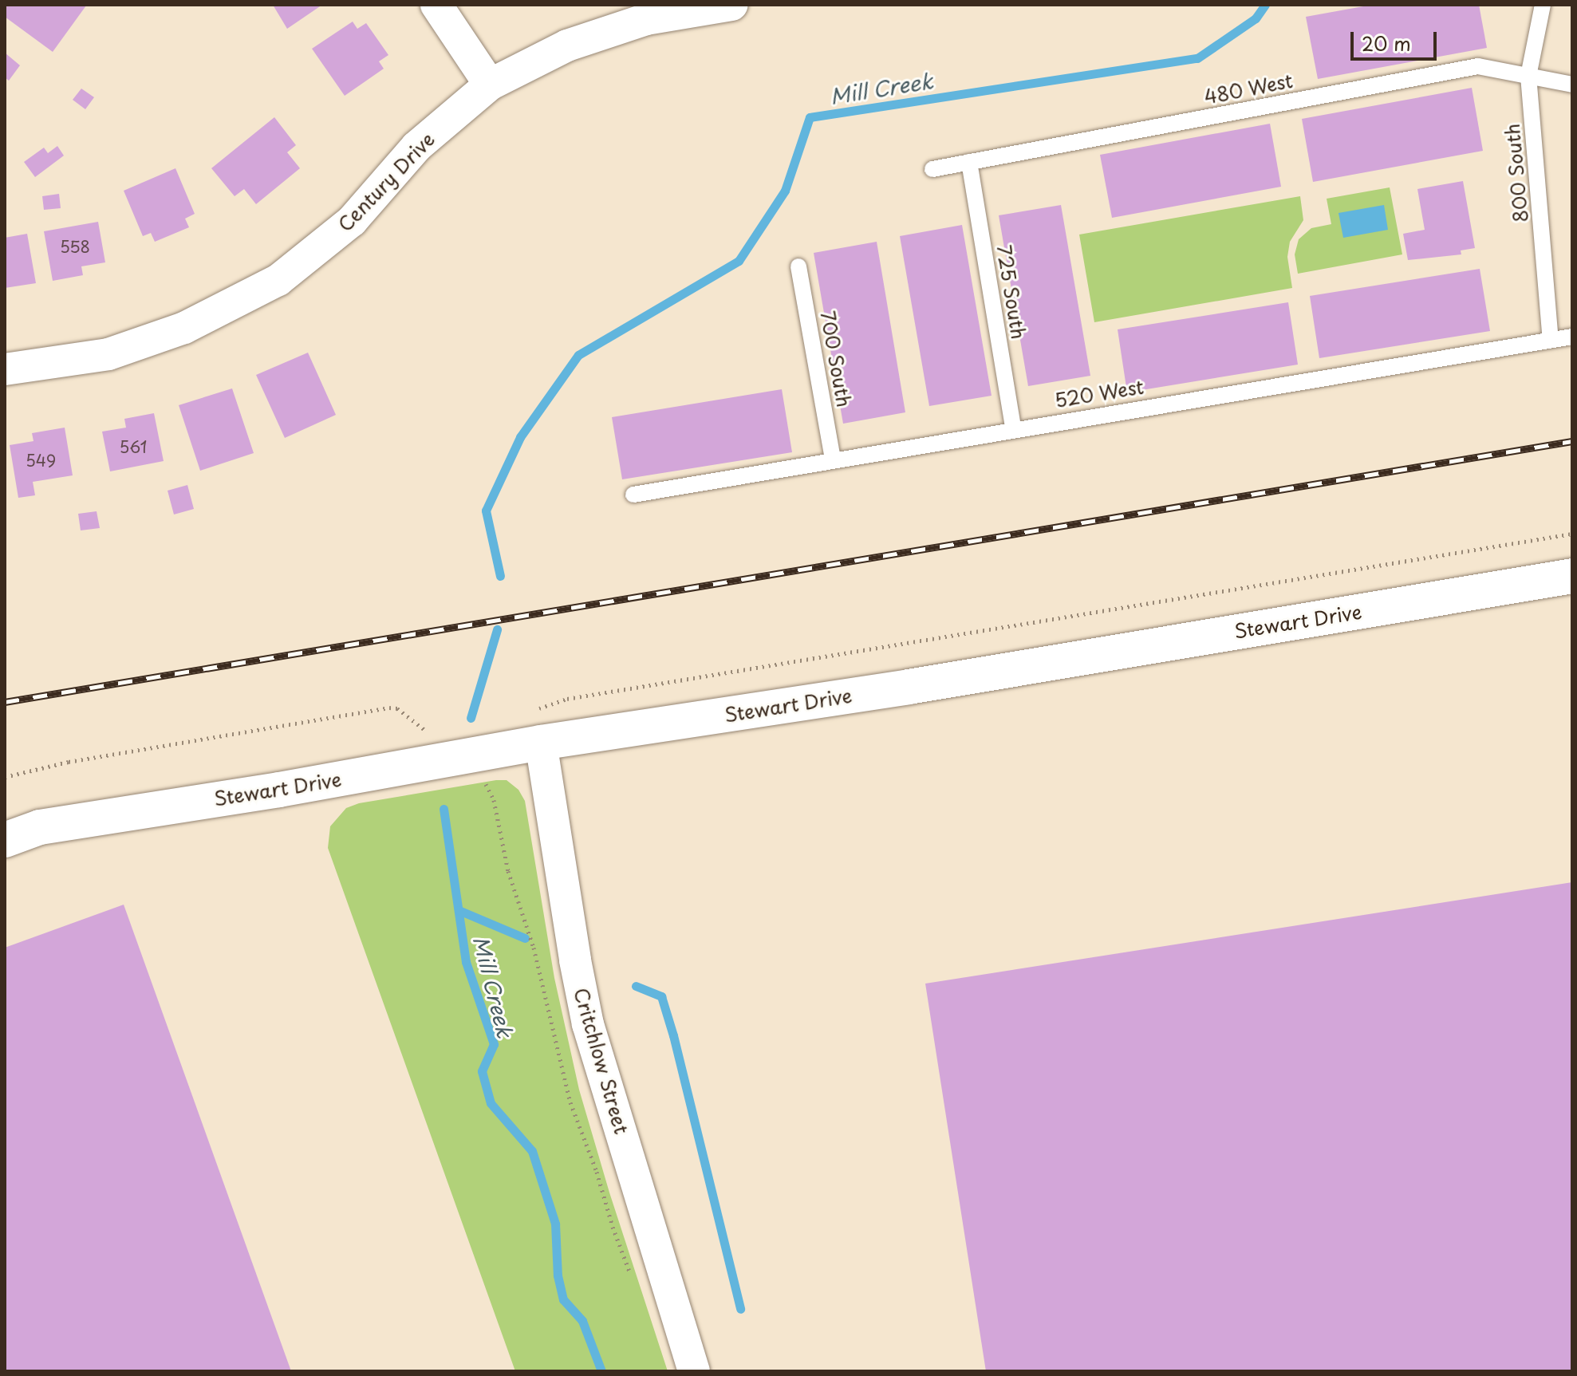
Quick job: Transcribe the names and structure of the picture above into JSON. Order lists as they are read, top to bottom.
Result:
{
  "streets": {
    "street": ["Century Drive", "Stewart Drive", "Critchlow Street"],
    "lane": [
      "480 West",
      "800 South",
      "725 South",
      "700 South",
      "520 West"
    ]
  },
  "crossings": [
    ["480 West", "800 South"],
    ["480 West", "725 South"],
    ["800 South", "520 West"],
    ["725 South", "520 West"],
    ["700 South", "520 West"],
    ["Stewart Drive", "Critchlow Street"]
  ],
  "water": ["Mill Creek"],
  "house_numbers": ["558", "561", "549"],
  "scale_bar": "20 m"
}
